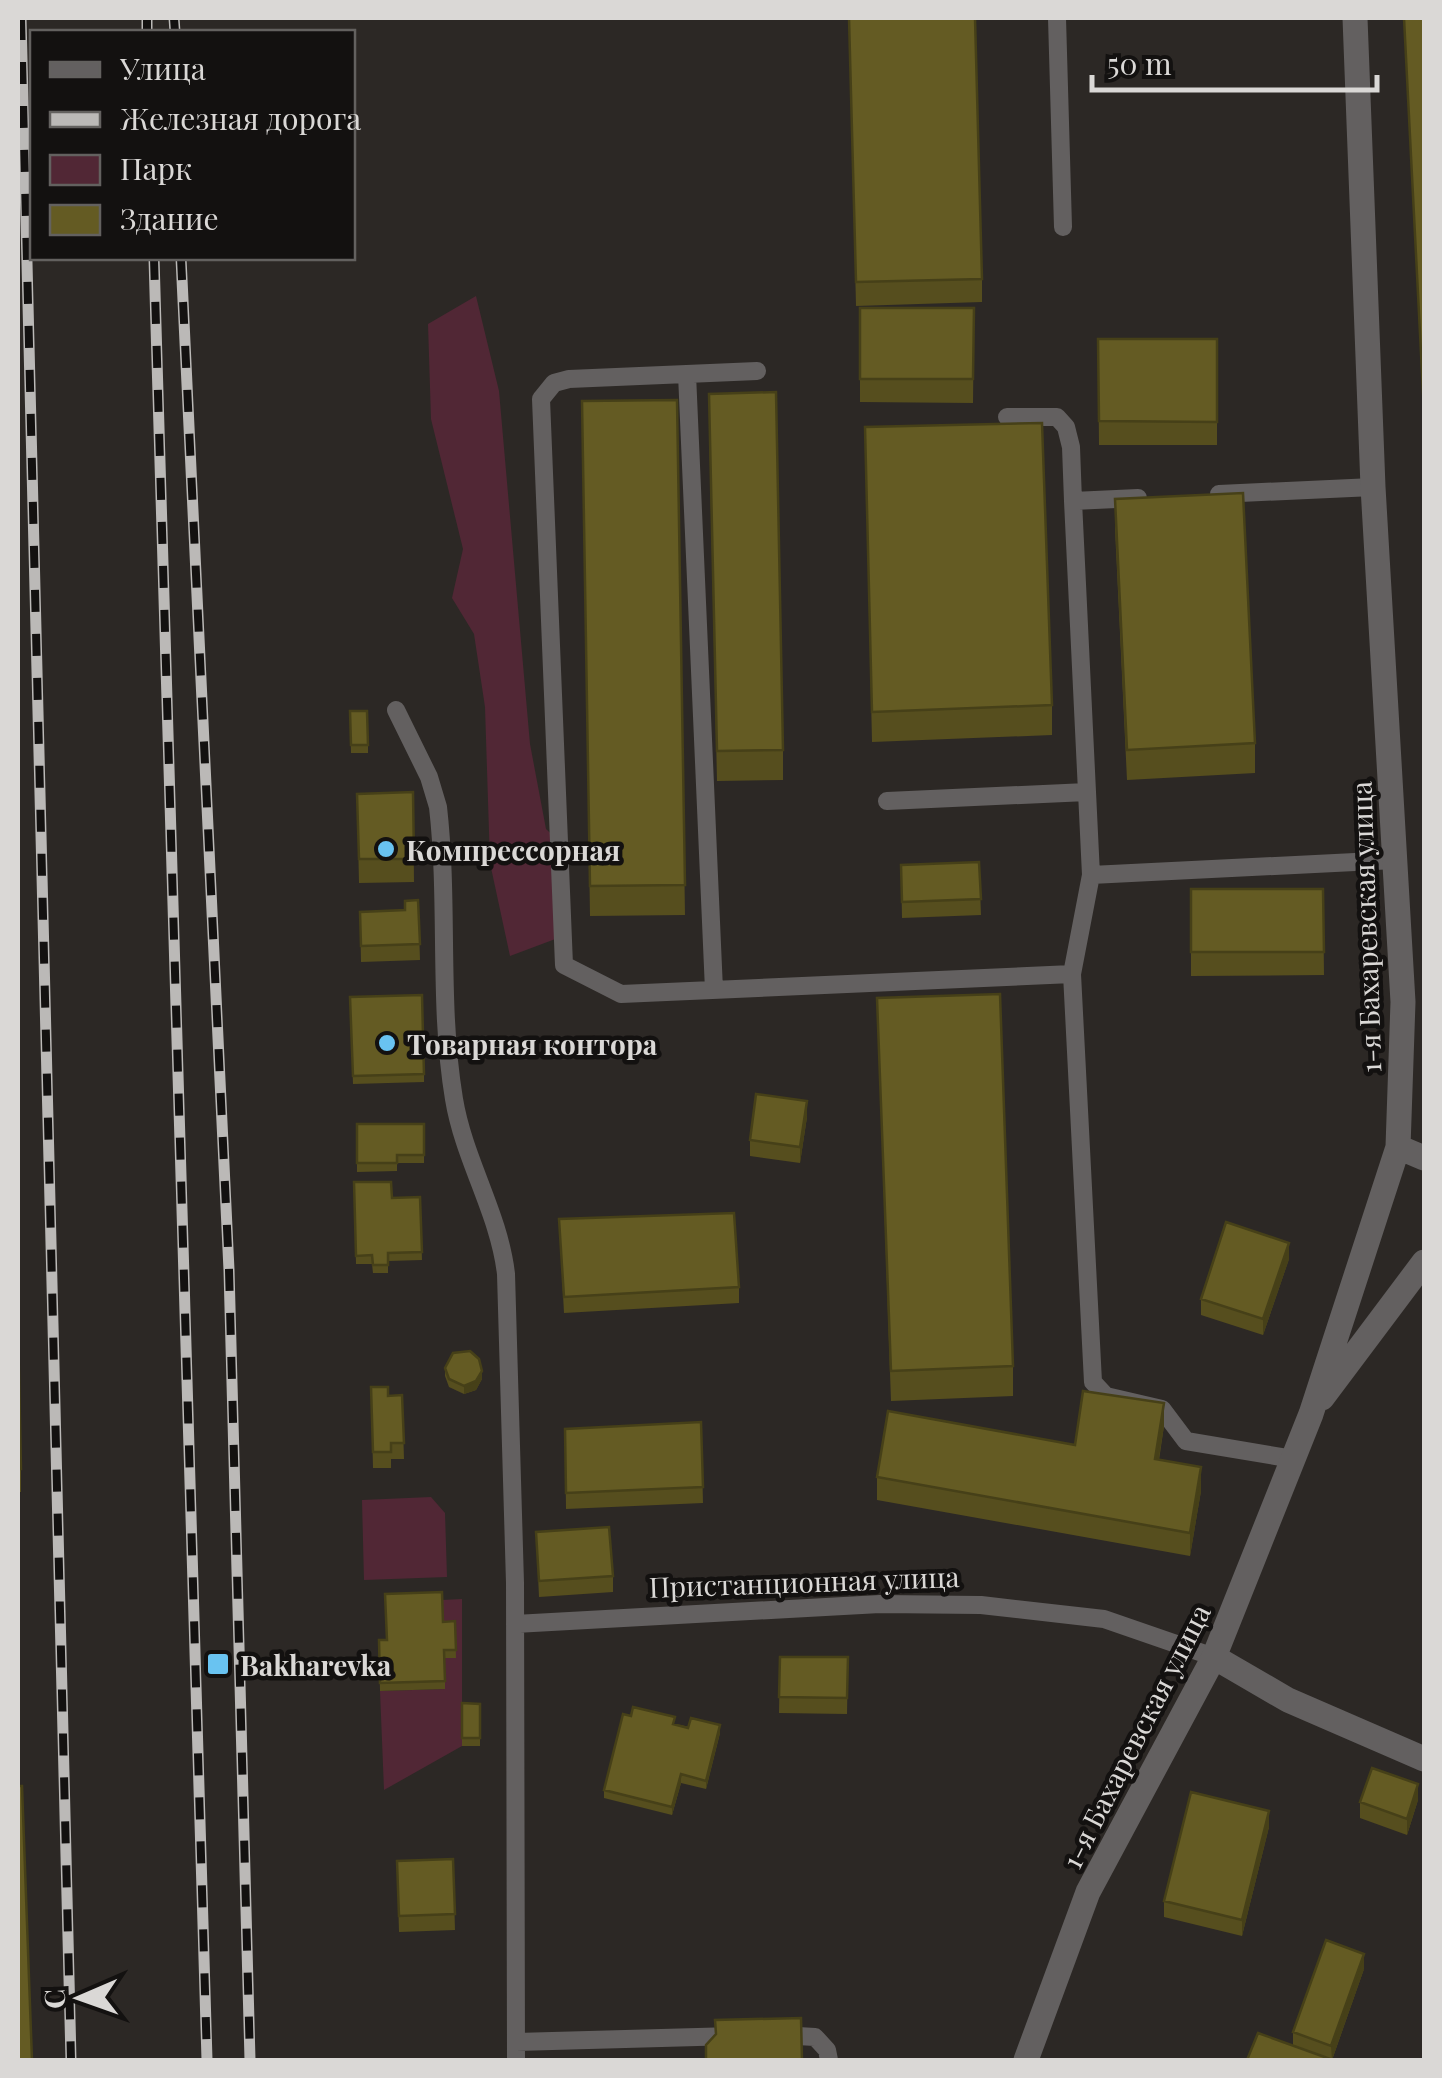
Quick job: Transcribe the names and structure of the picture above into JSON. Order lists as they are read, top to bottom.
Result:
{
  "streets": {
    "street": ["1-я Бахаревская улица", "Пристанционная улица"]
  },
  "crossings": [
    ["1-я Бахаревская улица", "Пристанционная улица"]
  ],
  "places": {
    "other": ["Компрессорная", "Товарная контора"],
    "transit": ["Bakharevka"]
  },
  "legend": [
    "Улица",
    "Железная дорога",
    "Парк",
    "Здание"
  ],
  "scale_bar": "50 m",
  "north": "left"
}
